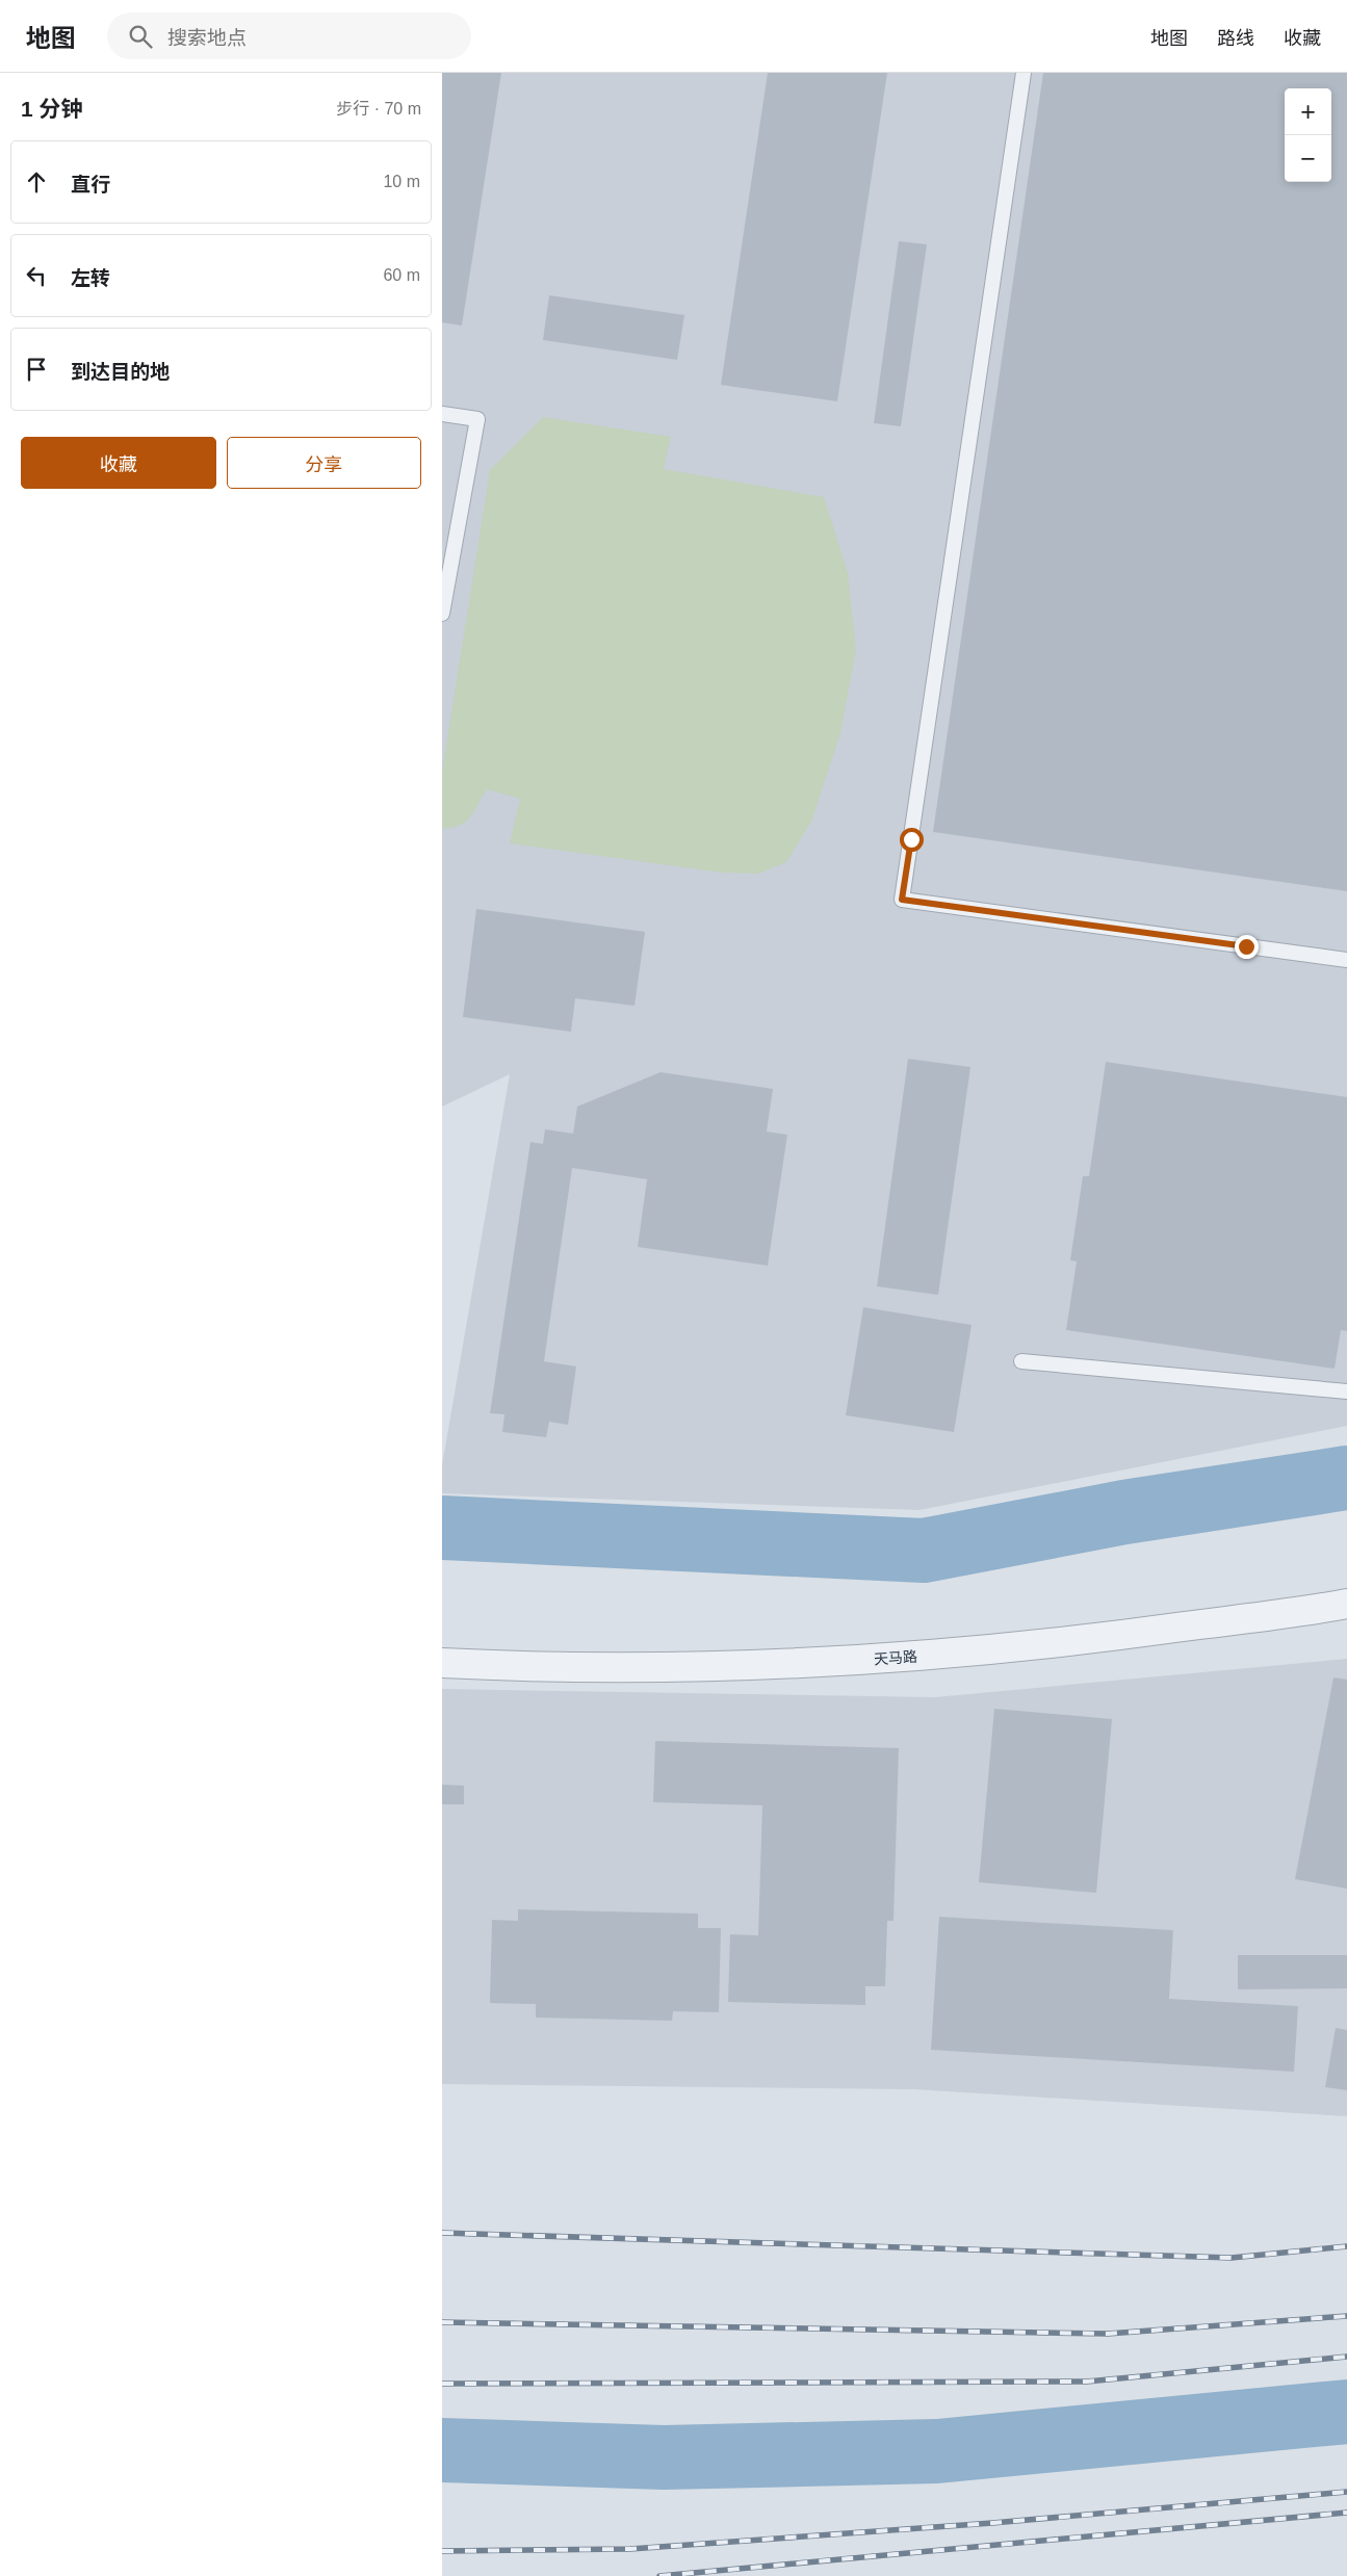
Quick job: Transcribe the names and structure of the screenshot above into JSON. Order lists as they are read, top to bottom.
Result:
{
  "streets": {
    "street": ["天马路"]
  },
  "page": {
    "header": "地图",
    "search": "搜索地点",
    "nav": ["地图", "路线", "收藏"],
    "heading": ["1 分钟", "步行 · 70 m"],
    "map_buttons": ["+", "−"],
    "list": [
      ["直行", "10 m"],
      ["左转", "60 m"],
      "到达目的地"
    ],
    "buttons": ["收藏", "分享"]
  }
}
